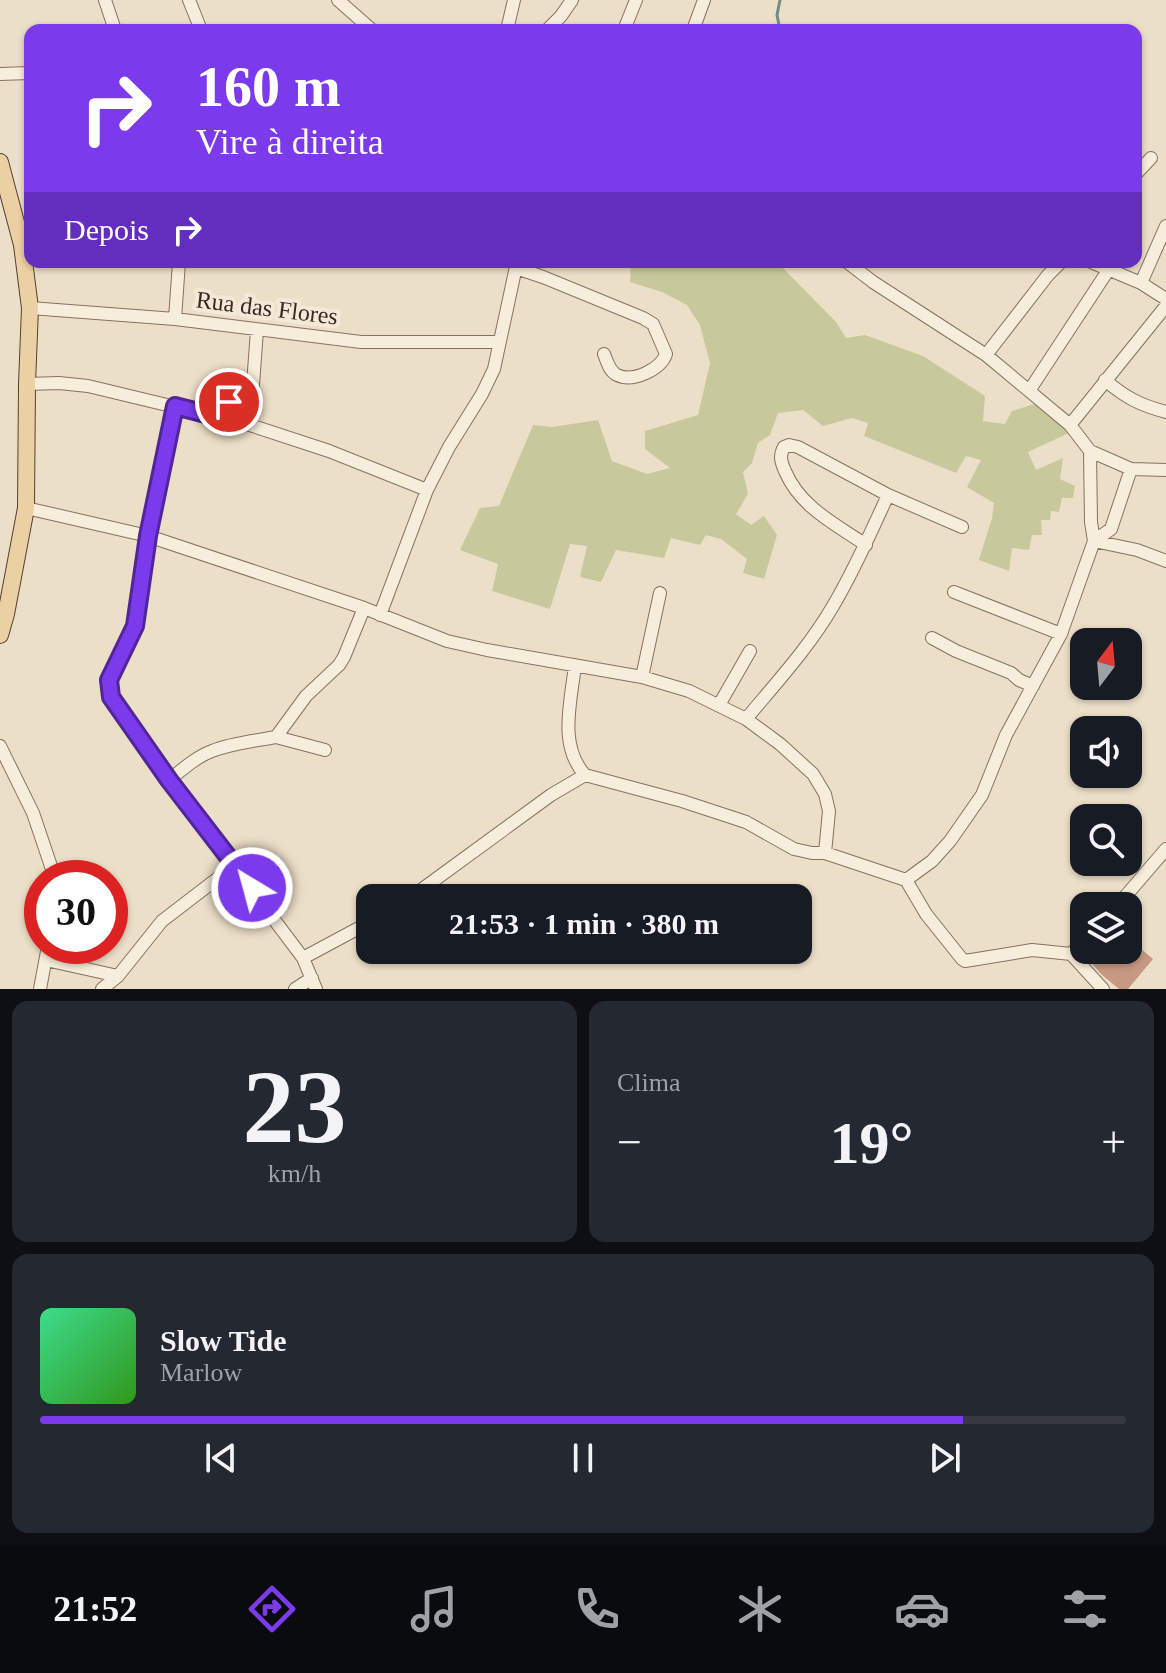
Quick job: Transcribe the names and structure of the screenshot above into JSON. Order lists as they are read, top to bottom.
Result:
{
  "streets": {
    "street": ["Rua das Flores"]
  },
  "north": "top",
  "page": {
    "turn": ["160 m", "Vire à direita"],
    "then": "Depois",
    "limit": "30",
    "trip": "21:53 · 1 min · 380 m",
    "tile": [
      ["23", "km/h"],
      "Clima"
    ],
    "heat": ["−", "19°", "+"],
    "song": ["Slow Tide", "Marlow"],
    "tabs": "21:52"
  }
}
